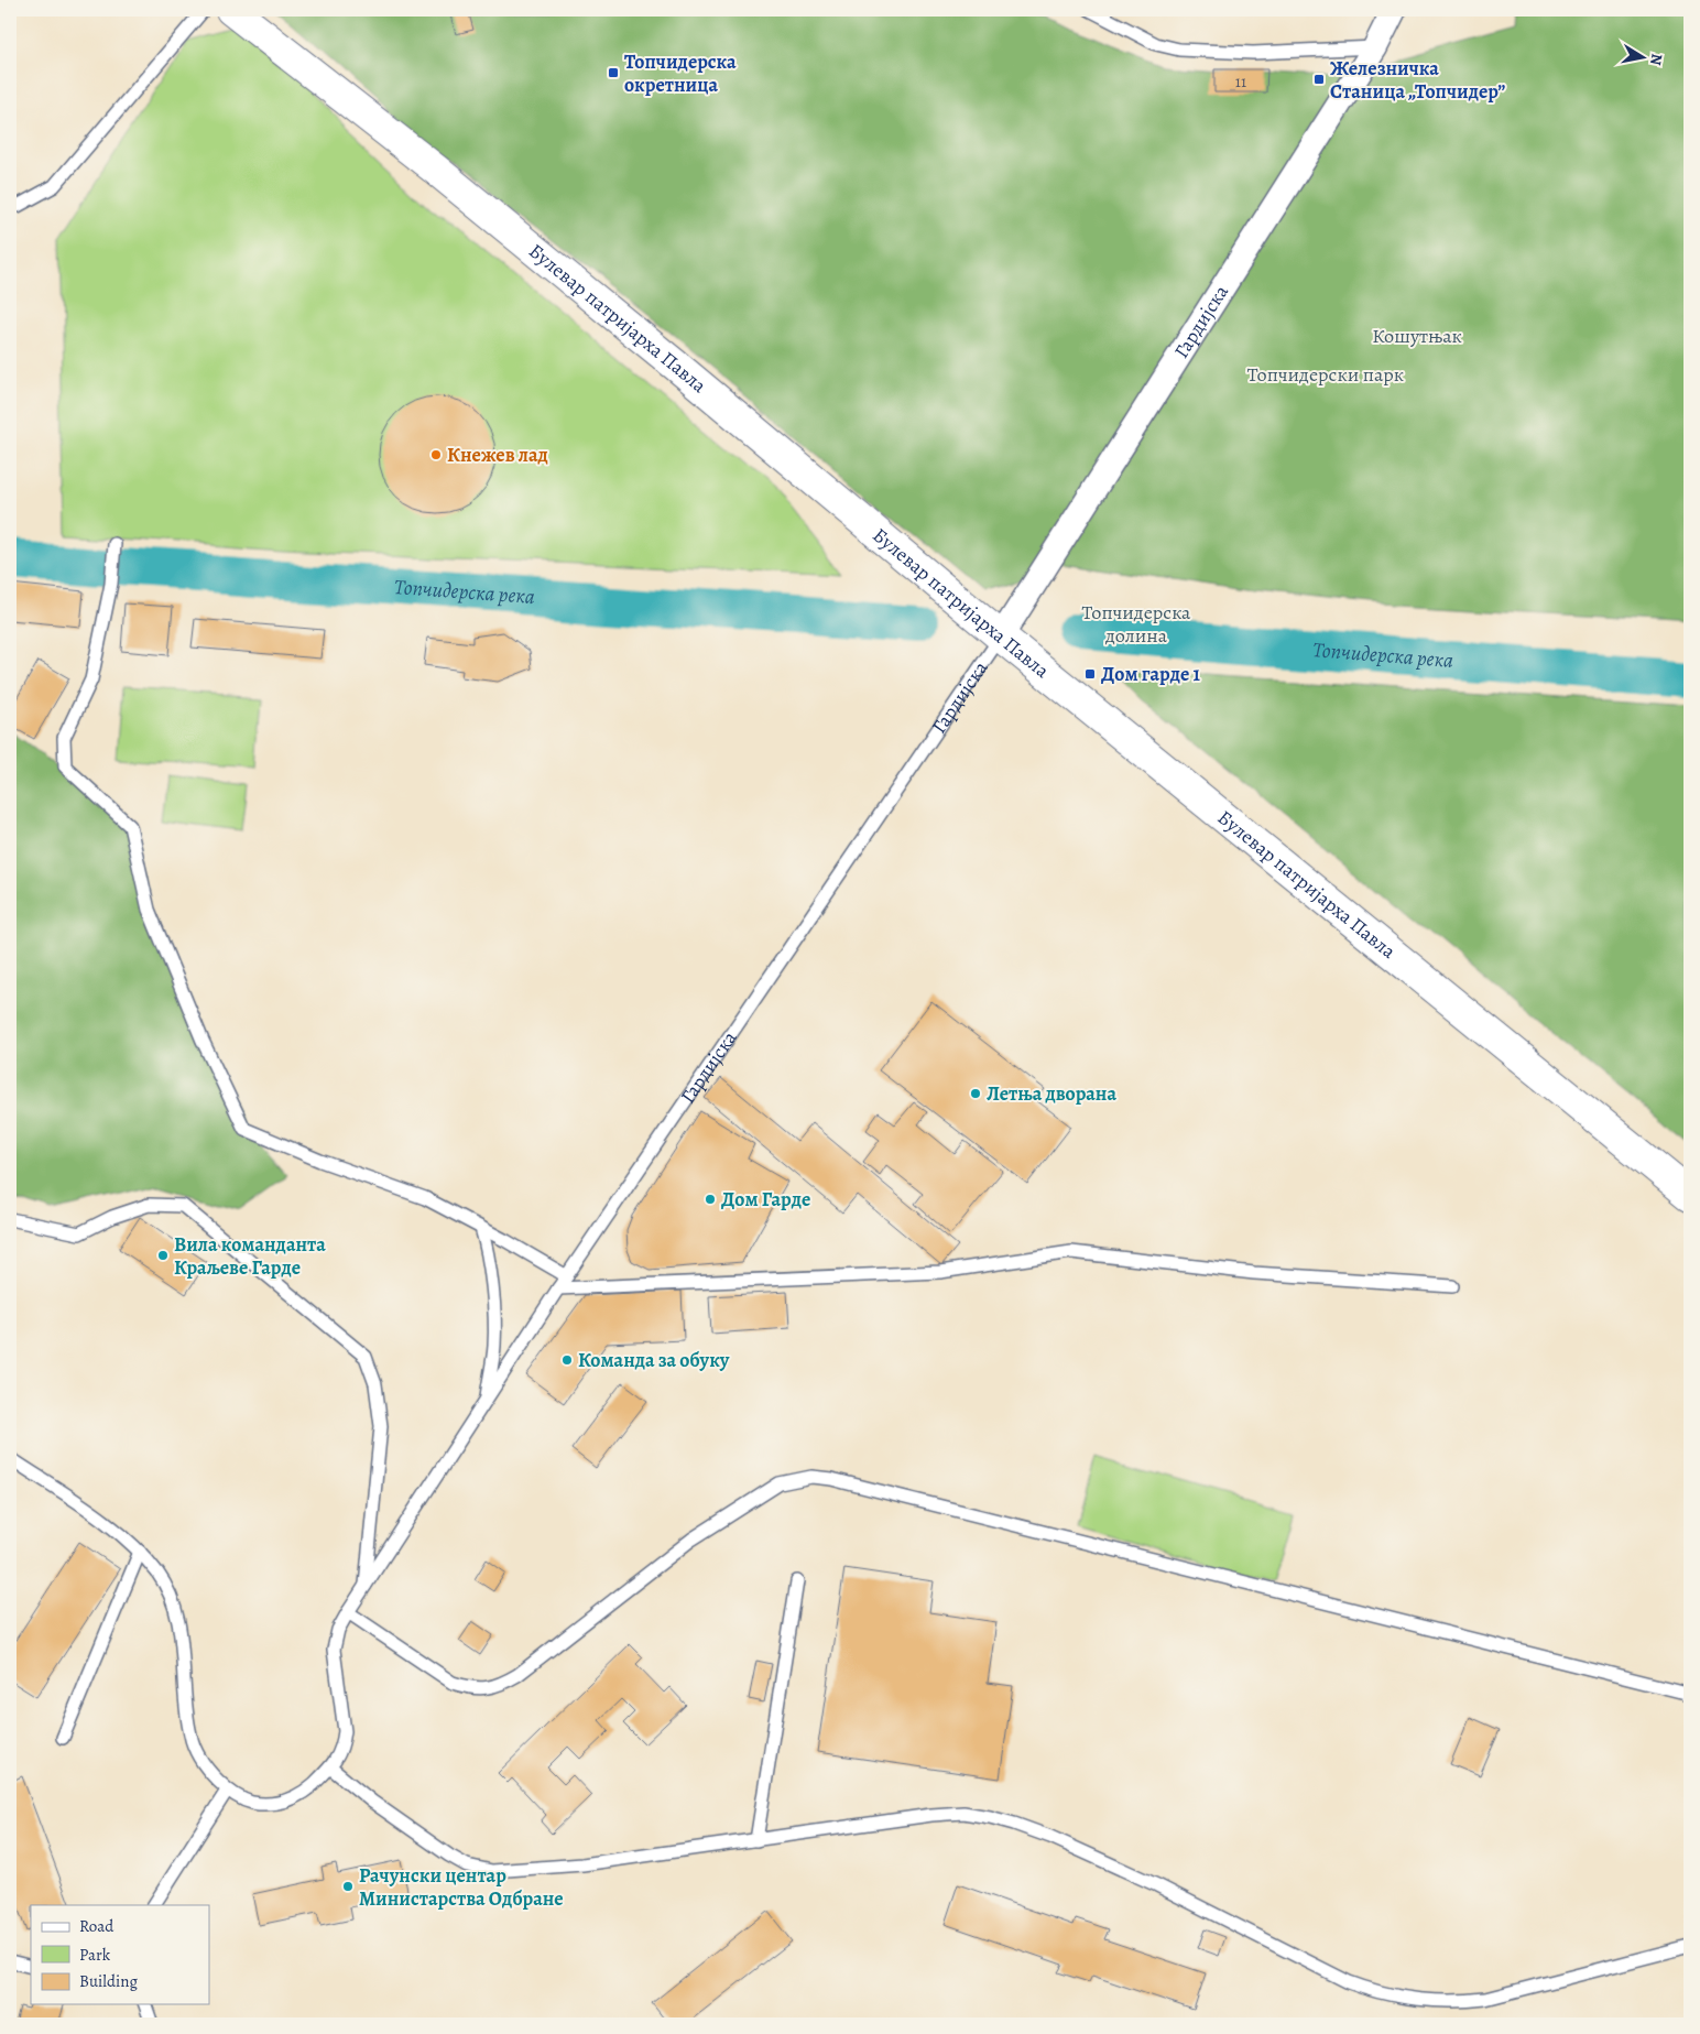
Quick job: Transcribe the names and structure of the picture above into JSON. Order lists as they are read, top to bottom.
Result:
{
  "streets": {
    "main road": ["Булевар патријарха Павла"],
    "street": ["Гардијска"]
  },
  "crossings": [
    ["Булевар патријарха Павла", "Гардијска"]
  ],
  "water": ["Топчидерска река"],
  "parks": ["Кошутњак", "Топчидерски парк", "Топчидерска долина"],
  "places": {
    "transit": ["Топчидерска окретница", "Железничка Станица „Топчидер”", "Дом гарде 1"],
    "other": [
      "Кнежев лад",
      "Летња дворана",
      "Дом Гарде",
      "Вила команданта Краљеве Гарде",
      "Команда за обуку",
      "Рачунски центар Министарства Одбране"
    ]
  },
  "house_numbers": ["11"],
  "legend": ["Road", "Park", "Building"],
  "north": "right"
}
